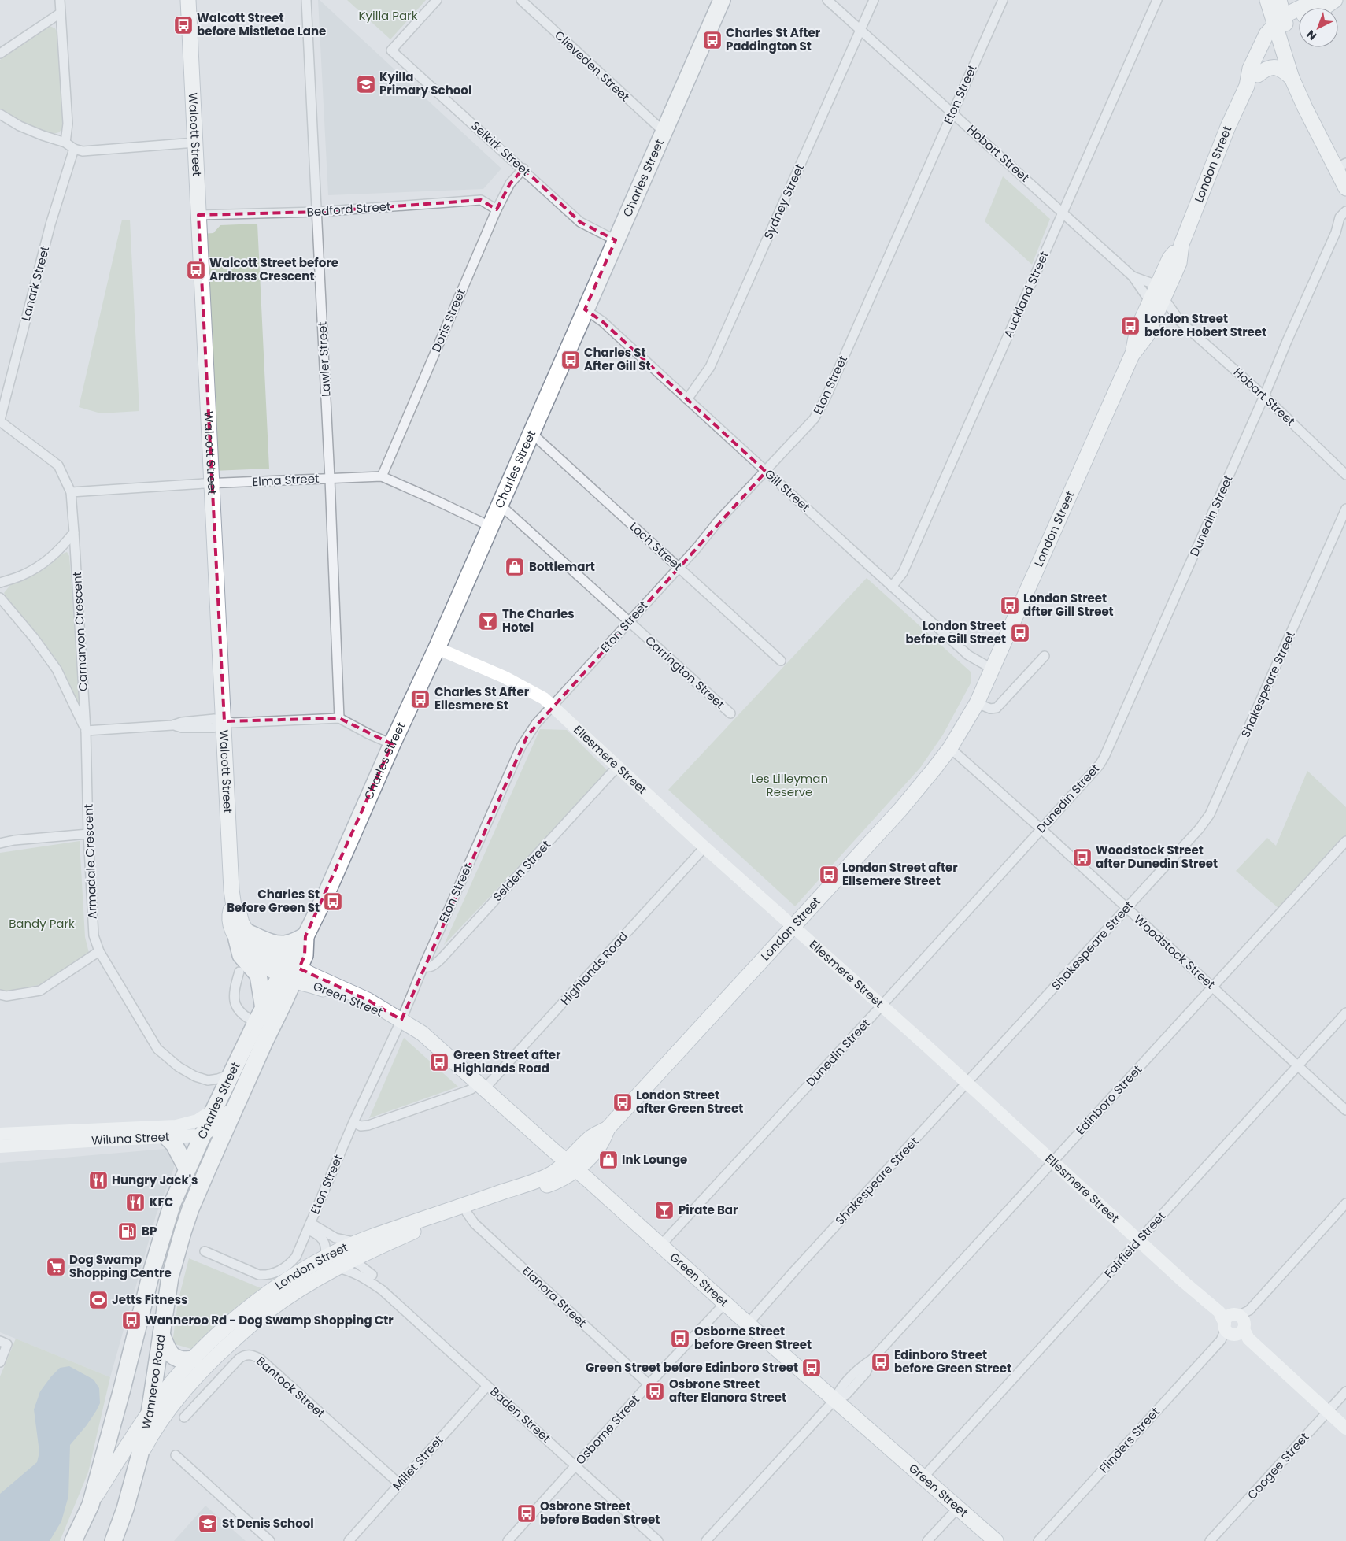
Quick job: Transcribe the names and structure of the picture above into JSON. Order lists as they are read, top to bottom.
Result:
{
  "streets": {
    "highway": ["Charles Street", "Wanneroo Road"],
    "main road": [
      "Walcott Street",
      "London Street",
      "Ellesmere Street",
      "Green Street",
      "Wiluna Street"
    ],
    "street": [
      "Clieveden Street",
      "Eton Street",
      "Selkirk Street",
      "Hobart Street",
      "Sydney Street",
      "Bedford Street",
      "Lanark Street",
      "Auckland Street",
      "Doris Street",
      "Lawler Street",
      "Elma Street",
      "Gill Street",
      "Dunedin Street",
      "Loch Street",
      "Carnarvon Crescent",
      "Carrington Street",
      "Shakespeare Street",
      "Armadale Crescent",
      "Selden Street",
      "Woodstock Street",
      "Highlands Road",
      "Edinboro Street",
      "Fairfield Street",
      "Elanora Street",
      "Bantock Street",
      "Baden Street",
      "Osborne Street",
      "Flinders Street",
      "Millet Street",
      "Coogee Street"
    ]
  },
  "crossings": [
    ["Clieveden Street", "Charles Street"],
    ["Eton Street", "Hobart Street"],
    ["Eton Street", "Gill Street"],
    ["Eton Street", "Loch Street"],
    ["Eton Street", "Carrington Street"],
    ["Eton Street", "Ellesmere Street"],
    ["Eton Street", "Selden Street"],
    ["Eton Street", "Highlands Road"],
    ["Eton Street", "Green Street"],
    ["Walcott Street", "Charles Street"],
    ["Walcott Street", "Bedford Street"],
    ["Walcott Street", "Elma Street"],
    ["Walcott Street", "Green Street"],
    ["Selkirk Street", "Charles Street"],
    ["Selkirk Street", "Doris Street"],
    ["Hobart Street", "London Street"],
    ["Hobart Street", "Sydney Street"],
    ["Hobart Street", "Auckland Street"],
    ["Hobart Street", "Dunedin Street"],
    ["London Street", "Gill Street"],
    ["London Street", "Ellesmere Street"],
    ["London Street", "Woodstock Street"],
    ["London Street", "Green Street"],
    ["London Street", "Elanora Street"],
    ["London Street", "Wanneroo Road"],
    ["London Street", "Baden Street"],
    ["Charles Street", "Elma Street"],
    ["Charles Street", "Gill Street"],
    ["Charles Street", "Loch Street"],
    ["Charles Street", "Carrington Street"],
    ["Charles Street", "Ellesmere Street"],
    ["Charles Street", "Armadale Crescent"],
    ["Charles Street", "Green Street"],
    ["Charles Street", "Wiluna Street"],
    ["Charles Street", "Wanneroo Road"],
    ["Sydney Street", "Gill Street"],
    ["Bedford Street", "Doris Street"],
    ["Bedford Street", "Lawler Street"],
    ["Lanark Street", "Carnarvon Crescent"],
    ["Auckland Street", "Gill Street"],
    ["Doris Street", "Elma Street"],
    ["Lawler Street", "Elma Street"],
    ["Elma Street", "Carnarvon Crescent"],
    ["Dunedin Street", "Ellesmere Street"],
    ["Dunedin Street", "Woodstock Street"],
    ["Dunedin Street", "Green Street"],
    ["Carnarvon Crescent", "Armadale Crescent"],
    ["Shakespeare Street", "Ellesmere Street"],
    ["Shakespeare Street", "Woodstock Street"],
    ["Shakespeare Street", "Green Street"],
    ["Ellesmere Street", "Selden Street"],
    ["Ellesmere Street", "Highlands Road"],
    ["Ellesmere Street", "Edinboro Street"],
    ["Ellesmere Street", "Fairfield Street"],
    ["Ellesmere Street", "Flinders Street"],
    ["Ellesmere Street", "Coogee Street"],
    ["Woodstock Street", "Edinboro Street"],
    ["Woodstock Street", "Fairfield Street"],
    ["Highlands Road", "Green Street"],
    ["Green Street", "Edinboro Street"],
    ["Green Street", "Fairfield Street"],
    ["Green Street", "Osborne Street"],
    ["Elanora Street", "Osborne Street"],
    ["Bantock Street", "Millet Street"],
    ["Baden Street", "Osborne Street"],
    ["Baden Street", "Millet Street"]
  ],
  "parks": ["Kyilla Park", "Les Lilleyman Reserve", "Bandy Park"],
  "places": {
    "bus stop": [
      "Walcott Street before Mistletoe Lane",
      "Charles St After Paddington St",
      "Walcott Street before Ardross Crescent",
      "London Street before Hobert Street",
      "Charles St After Gill St",
      "London Street dfter Gill Street",
      "London Street before Gill Street",
      "Charles St After Ellesmere St",
      "Woodstock Street after Dunedin Street",
      "London Street after Ellsemere Street",
      "Charles St Before Green St",
      "Green Street after Highlands Road",
      "London Street after Green Street",
      "Wanneroo Rd - Dog Swamp Shopping Ctr",
      "Osborne Street before Green Street",
      "Edinboro Street before Green Street",
      "Green Street before Edinboro Street",
      "Osbrone Street after Elanora Street",
      "Osbrone Street before Baden Street"
    ],
    "school or university": ["Kyilla Primary School", "St Denis School"],
    "shop": ["Bottlemart", "Ink Lounge"],
    "bar": ["The Charles Hotel", "Pirate Bar"],
    "restaurant": ["Hungry Jack's", "KFC"],
    "fuel station": ["BP"],
    "supermarket": ["Dog Swamp Shopping Centre"],
    "sports": ["Jetts Fitness"]
  },
  "north": "bottom left"
}
